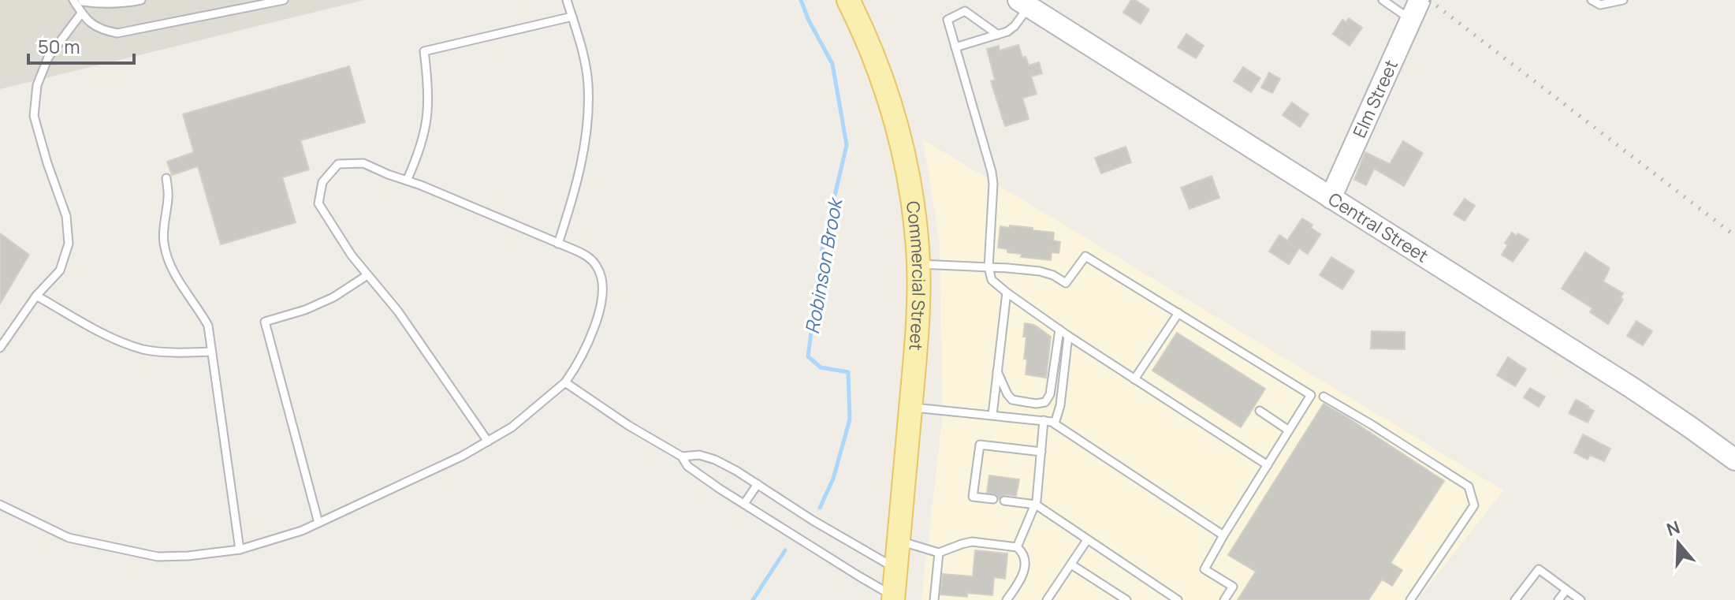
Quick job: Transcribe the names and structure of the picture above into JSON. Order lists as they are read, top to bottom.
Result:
{
  "streets": {
    "main road": ["Elm Street", "Central Street", "Commercial Street"]
  },
  "crossings": [
    ["Elm Street", "Central Street"]
  ],
  "water": ["Robinson Brook"],
  "scale_bar": "50 m",
  "north": "top"
}
